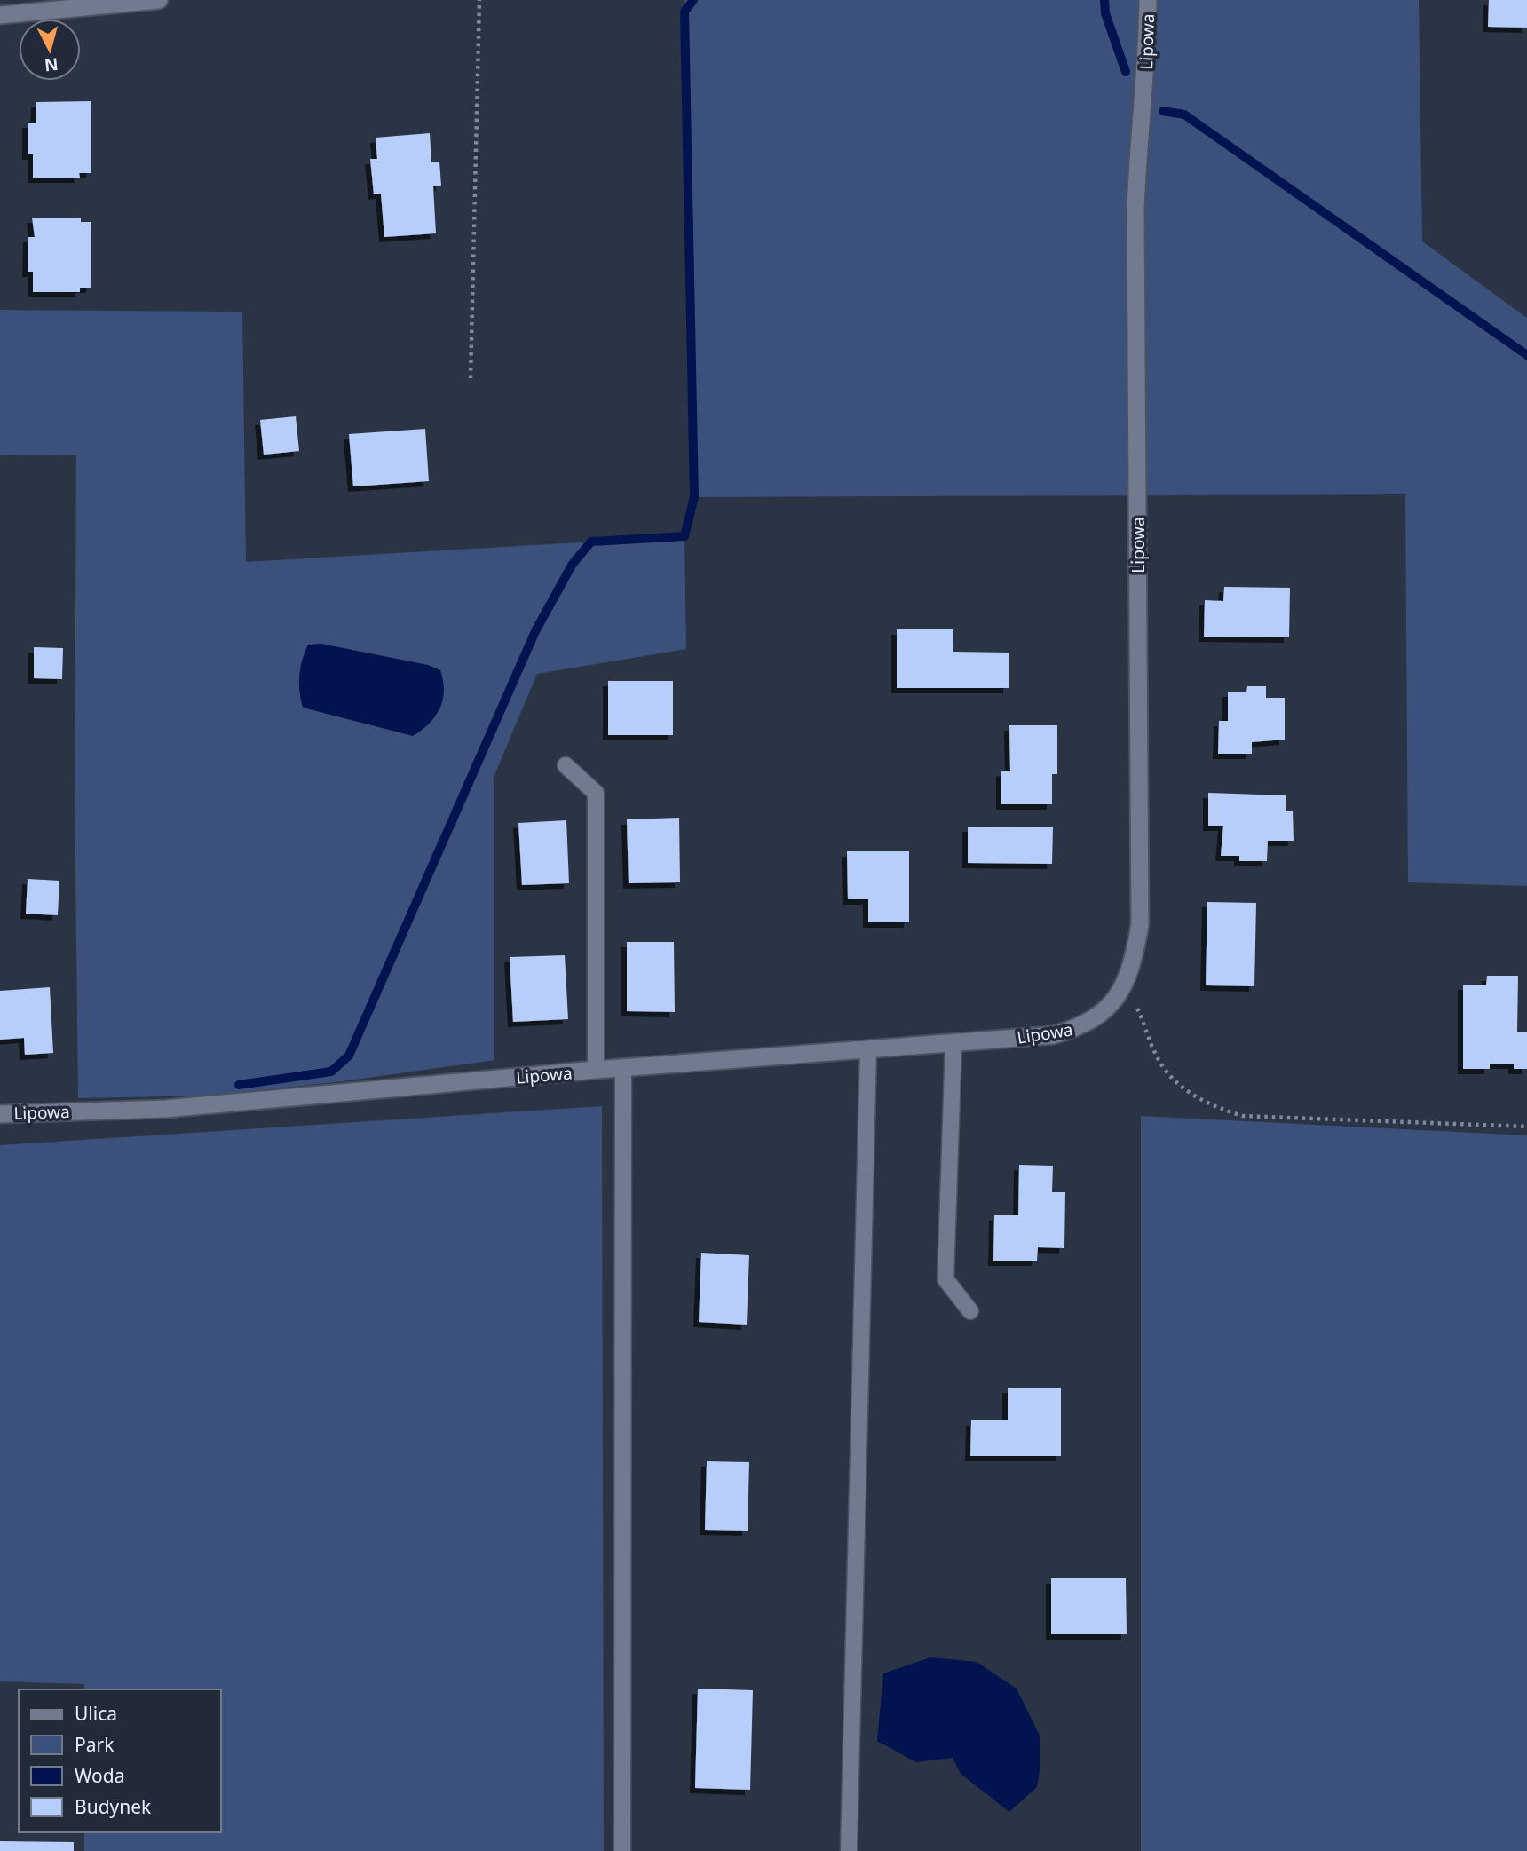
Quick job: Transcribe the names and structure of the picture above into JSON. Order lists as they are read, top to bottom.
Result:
{
  "streets": {
    "street": ["Lipowa"]
  },
  "legend": [
    "Ulica",
    "Park",
    "Woda",
    "Budynek"
  ],
  "north": "bottom"
}
